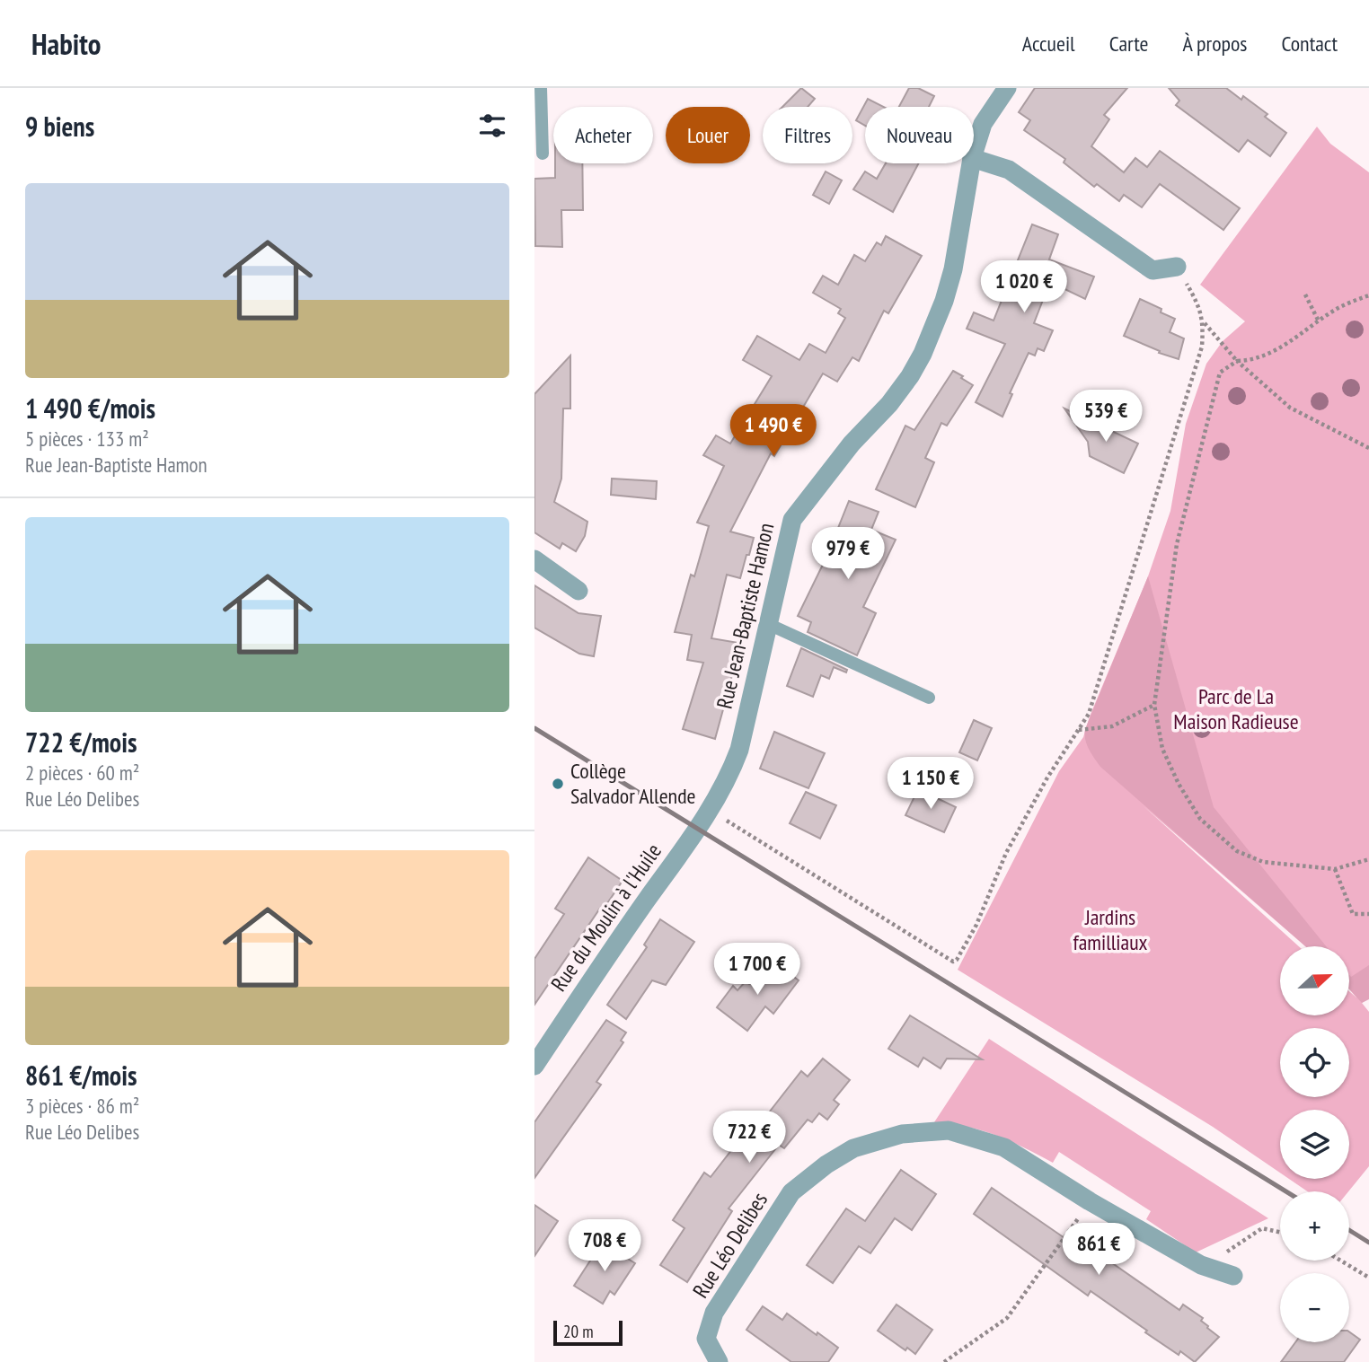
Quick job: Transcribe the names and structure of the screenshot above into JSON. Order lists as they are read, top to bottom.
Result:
{
  "streets": {
    "street": ["Rue Jean-Baptiste Hamon", "Rue du Moulin à l'Huile", "Rue Léo Delibes"]
  },
  "crossings": [
    ["Rue Jean-Baptiste Hamon", "Rue du Moulin à l'Huile"]
  ],
  "parks": ["Parc de La Maison Radieuse", "Jardins familliaux"],
  "places": ["Collège Salvador Allende"],
  "scale_bar": "20 m",
  "north": "right",
  "page": {
    "header": "Habito",
    "nav": [
      "Accueil",
      "Carte",
      "À propos",
      "Contact"
    ],
    "heading": "9 biens",
    "chip": [
      "Acheter",
      "Louer",
      "Filtres",
      "Nouveau"
    ],
    "list": [
      {
        "name": "1 490 €/mois",
        "note": "5 pièces · 133 m² · Rue Jean-Baptiste Hamon"
      },
      {
        "name": "722 €/mois",
        "note": "2 pièces · 60 m² · Rue Léo Delibes"
      },
      {
        "name": "861 €/mois",
        "note": "3 pièces · 86 m² · Rue Léo Delibes"
      }
    ],
    "price": [
      "1 020 €",
      "539 €",
      "1 490 €",
      "979 €",
      "1 150 €",
      "1 700 €",
      "722 €",
      "708 €",
      "861 €"
    ],
    "map_buttons": ["+", "−"],
    "scale": "20 m"
  }
}
